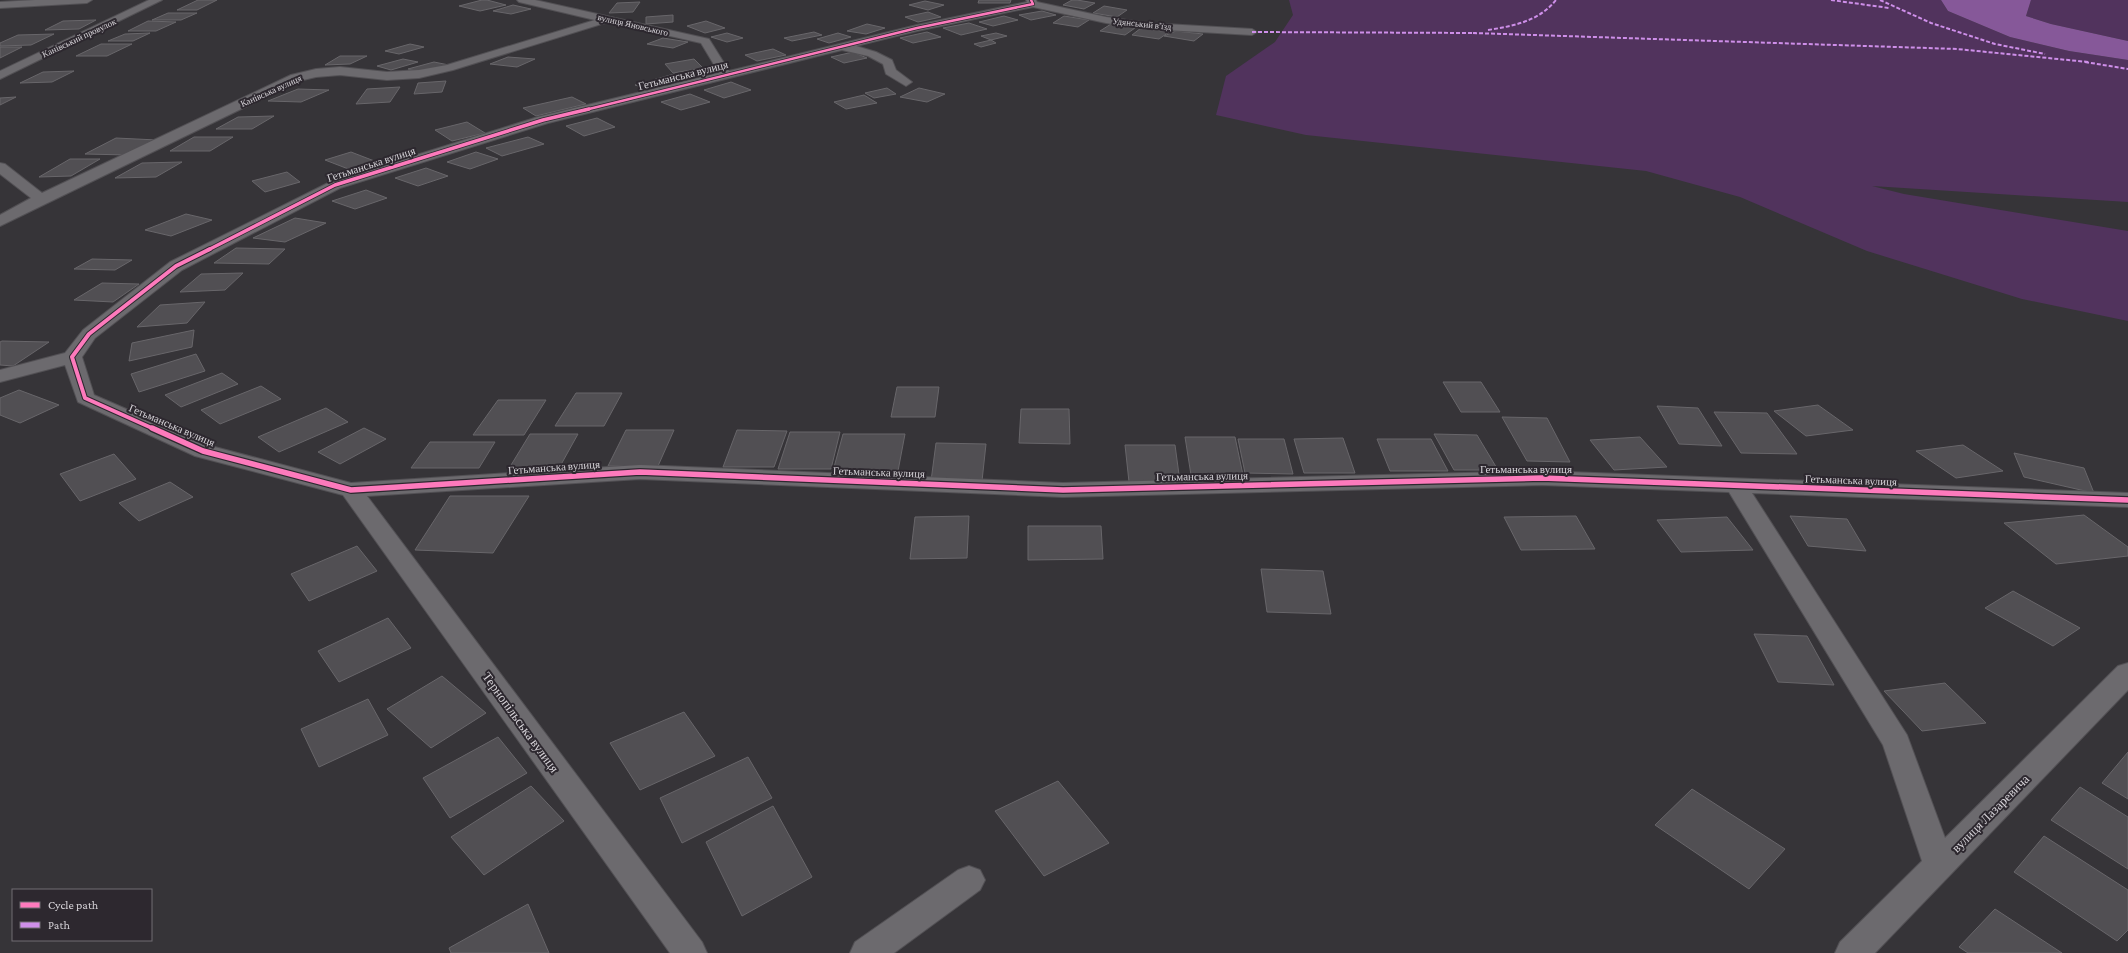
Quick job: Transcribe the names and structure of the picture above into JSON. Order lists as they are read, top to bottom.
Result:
{
  "streets": {
    "street": [
      "Удянський в’їзд",
      "вулиця Яновського",
      "Канівський провулок",
      "Гетьманська вулиця",
      "Канівська вулиця",
      "Тернопільська вулиця",
      "вулиця Лазаревича"
    ]
  },
  "crossings": [
    ["Удянський в’їзд", "Гетьманська вулиця"],
    ["вулиця Яновського", "Гетьманська вулиця"],
    ["вулиця Яновського", "Канівська вулиця"],
    ["Гетьманська вулиця", "Тернопільська вулиця"]
  ],
  "legend": ["Cycle path", "Path"]
}
